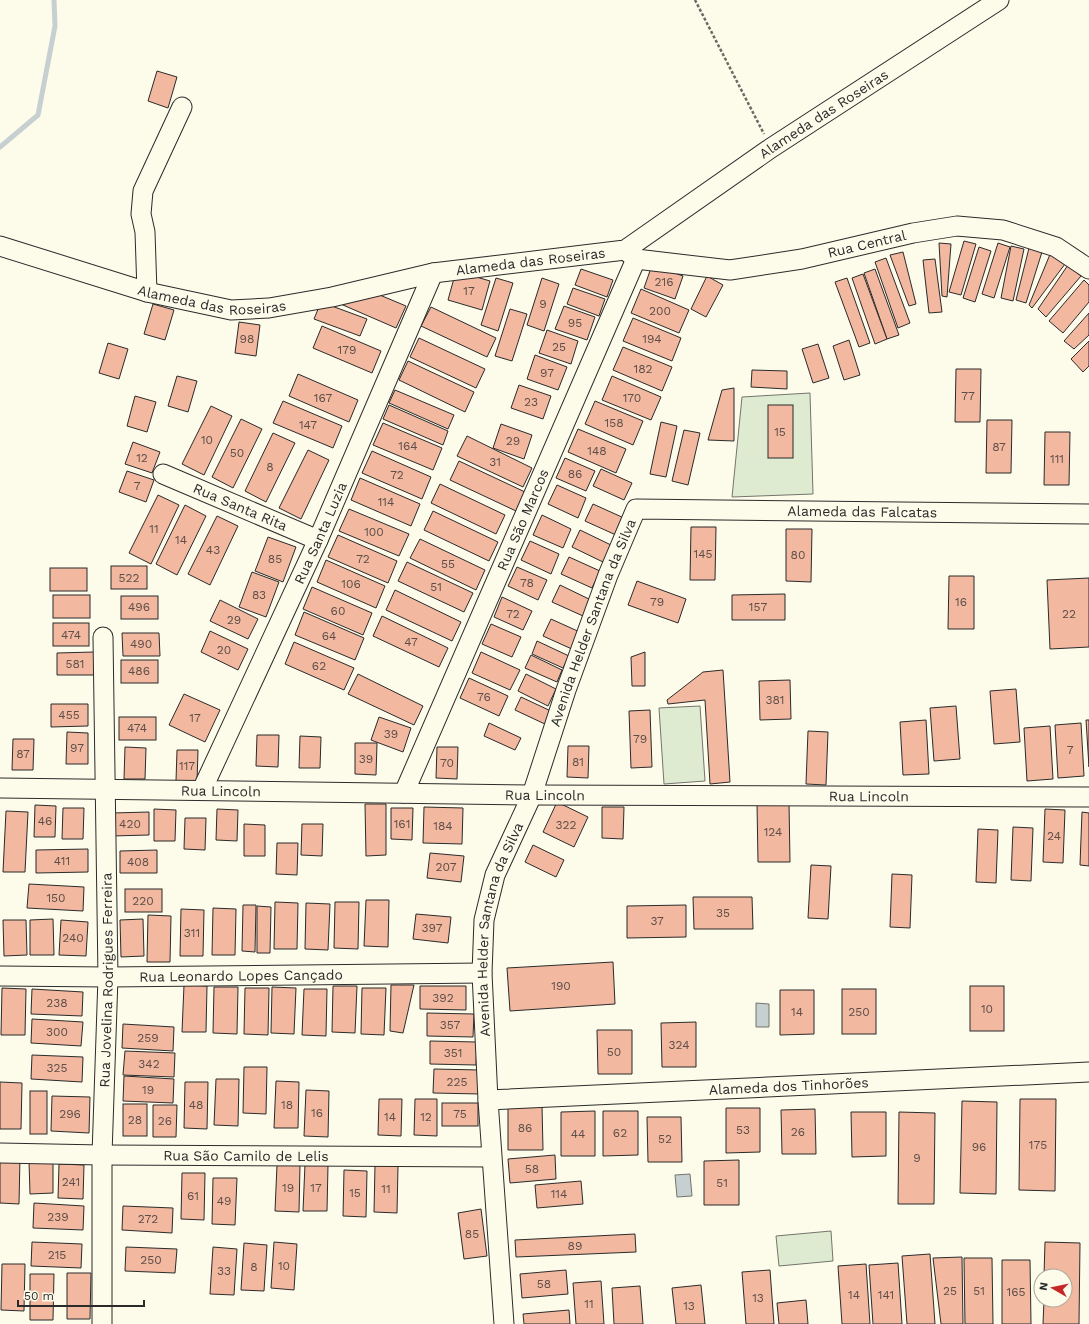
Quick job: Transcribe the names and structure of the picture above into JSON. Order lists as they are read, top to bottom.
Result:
{
  "streets": {
    "street": [
      "Alameda das Roseiras",
      "Rua Central",
      "Rua Santa Rita",
      "Alameda das Falcatas",
      "Rua São Marcos",
      "Rua Santa Luzia",
      "Avenida Helder Santana da Silva",
      "Rua Lincoln",
      "Rua Leonardo Lopes Cançado",
      "Rua Jovelina Rodrigues Ferreira",
      "Alameda dos Tinhorões",
      "Rua São Camilo de Lelis"
    ]
  },
  "crossings": [
    ["Alameda das Roseiras", "Rua Central"],
    ["Alameda das Roseiras", "Rua São Marcos"],
    ["Alameda das Roseiras", "Rua Santa Luzia"],
    ["Rua Central", "Rua São Marcos"],
    ["Rua Santa Rita", "Rua Santa Luzia"],
    ["Alameda das Falcatas", "Avenida Helder Santana da Silva"],
    ["Rua São Marcos", "Rua Lincoln"],
    ["Rua Santa Luzia", "Rua Lincoln"],
    ["Avenida Helder Santana da Silva", "Rua Lincoln"],
    ["Avenida Helder Santana da Silva", "Rua Leonardo Lopes Cançado"],
    ["Avenida Helder Santana da Silva", "Alameda dos Tinhorões"],
    ["Avenida Helder Santana da Silva", "Rua São Camilo de Lelis"],
    ["Rua Lincoln", "Rua Jovelina Rodrigues Ferreira"],
    ["Rua Leonardo Lopes Cançado", "Rua Jovelina Rodrigues Ferreira"],
    ["Rua Jovelina Rodrigues Ferreira", "Rua São Camilo de Lelis"]
  ],
  "house_numbers": [
    "216",
    "17",
    "9",
    "200",
    "95",
    "98",
    "194",
    "25",
    "179",
    "182",
    "97",
    "77",
    "167",
    "170",
    "23",
    "158",
    "147",
    "15",
    "10",
    "29",
    "164",
    "87",
    "148",
    "50",
    "12",
    "111",
    "31",
    "8",
    "86",
    "72",
    "7",
    "114",
    "11",
    "100",
    "14",
    "43",
    "145",
    "80",
    "85",
    "72",
    "55",
    "522",
    "78",
    "106",
    "51",
    "83",
    "79",
    "16",
    "496",
    "157",
    "60",
    "72",
    "22",
    "29",
    "474",
    "64",
    "47",
    "490",
    "20",
    "581",
    "62",
    "486",
    "76",
    "381",
    "455",
    "17",
    "474",
    "39",
    "79",
    "97",
    "7",
    "87",
    "39",
    "81",
    "70",
    "117",
    "46",
    "420",
    "161",
    "322",
    "184",
    "124",
    "24",
    "411",
    "408",
    "207",
    "150",
    "220",
    "35",
    "37",
    "397",
    "311",
    "240",
    "190",
    "392",
    "238",
    "10",
    "14",
    "250",
    "357",
    "300",
    "259",
    "324",
    "50",
    "351",
    "342",
    "325",
    "225",
    "19",
    "48",
    "18",
    "16",
    "296",
    "75",
    "14",
    "12",
    "28",
    "26",
    "86",
    "53",
    "26",
    "62",
    "44",
    "52",
    "175",
    "96",
    "9",
    "58",
    "241",
    "51",
    "19",
    "17",
    "11",
    "15",
    "114",
    "61",
    "49",
    "239",
    "272",
    "85",
    "89",
    "215",
    "250",
    "10",
    "8",
    "33",
    "58",
    "25",
    "51",
    "165",
    "14",
    "141",
    "13",
    "11",
    "13"
  ],
  "scale_bar": "50 m",
  "north": "left"
}
